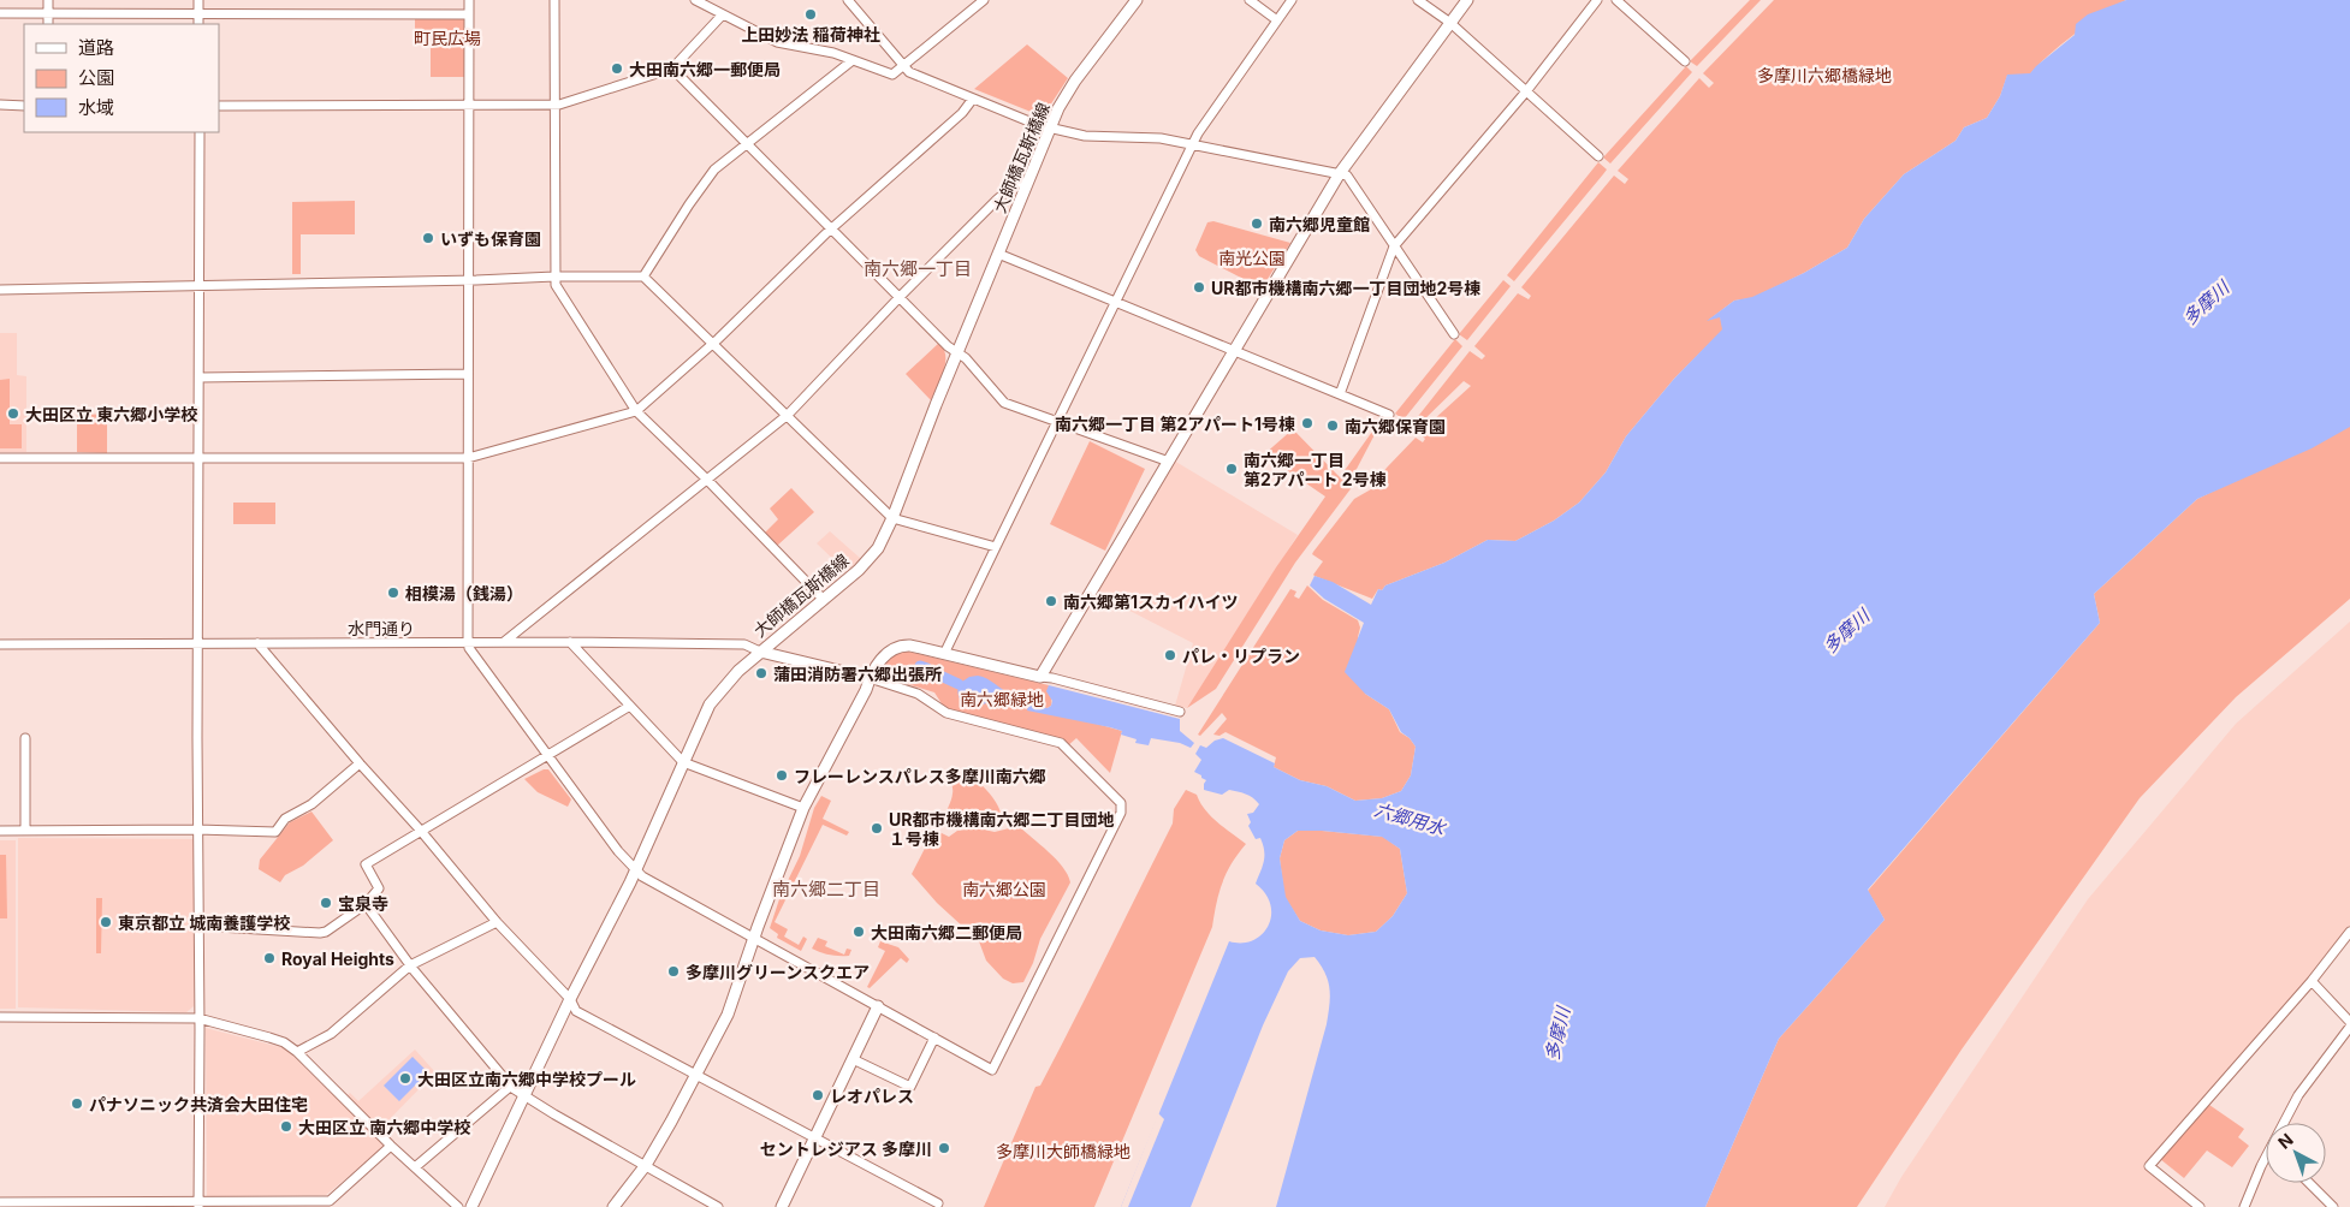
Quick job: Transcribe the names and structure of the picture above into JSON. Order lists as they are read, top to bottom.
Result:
{
  "streets": {
    "street": ["大師橋瓦斯橋線", "水門通り"]
  },
  "crossings": [
    ["大師橋瓦斯橋線", "水門通り"]
  ],
  "districts": ["南六郷一丁目", "南六郷二丁目"],
  "water": ["多摩川", "六郷用水"],
  "parks": [
    "町民広場",
    "多摩川六郷橋緑地",
    "南光公園",
    "南六郷緑地",
    "南六郷公園",
    "多摩川大師橋緑地"
  ],
  "places": [
    "上田妙法 稲荷神社",
    "大田南六郷一郵便局",
    "南六郷児童館",
    "いずも保育園",
    "UR都市機構南六郷一丁目団地2号棟",
    "大田区立 東六郷小学校",
    "南六郷一丁目 第2アパート1号棟",
    "南六郷保育園",
    "南六郷一丁目 第2アパート 2号棟",
    "相模湯（銭湯）",
    "南六郷第1スカイハイツ",
    "パレ・リプラン",
    "蒲田消防署六郷出張所",
    "フレーレンスパレス多摩川南六郷",
    "UR都市機構南六郷二丁目団地 １号棟",
    "宝泉寺",
    "東京都立 城南養護学校",
    "大田南六郷二郵便局",
    "Royal Heights",
    "多摩川グリーンスクエア",
    "大田区立南六郷中学校プール",
    "レオパレス",
    "パナソニック共済会大田住宅",
    "大田区立 南六郷中学校",
    "セントレジアス 多摩川"
  ],
  "legend": ["道路", "公園", "水域"],
  "north": "top left"
}
